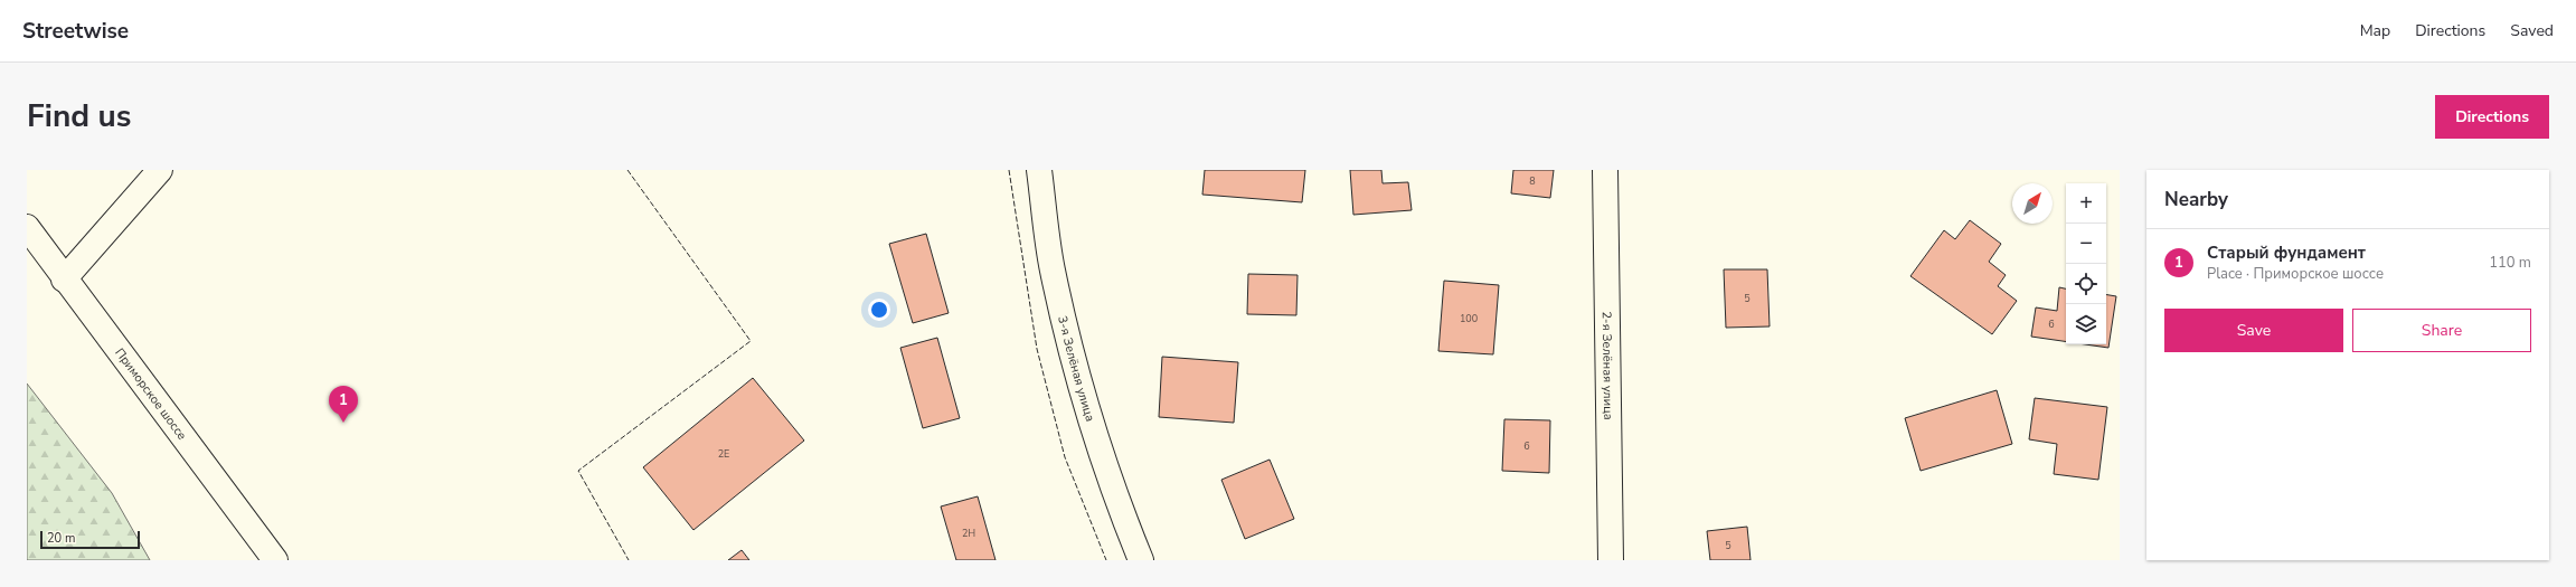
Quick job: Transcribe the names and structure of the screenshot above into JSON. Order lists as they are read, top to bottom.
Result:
{
  "streets": {
    "street": ["2-я Зелёная улица", "3-я Зелёная улица", "Приморское шоссе"]
  },
  "house_numbers": [
    "8",
    "5",
    "100",
    "6",
    "6",
    "2Е",
    "2Н",
    "5"
  ],
  "scale_bar": "20 m",
  "north": "top right",
  "page": {
    "header": "Streetwise",
    "nav": ["Map", "Directions", "Saved"],
    "title": "Find us",
    "buttons": [
      "Directions",
      ["Save", "Share"]
    ],
    "heading": "Nearby",
    "map_buttons": ["+", "−"],
    "list": [
      {
        "mark": "1",
        "name": "Старый фундамент",
        "note": "Place · Приморское шоссе",
        "value": "110 m"
      }
    ],
    "pins": "1",
    "scale": "20 m"
  }
}
